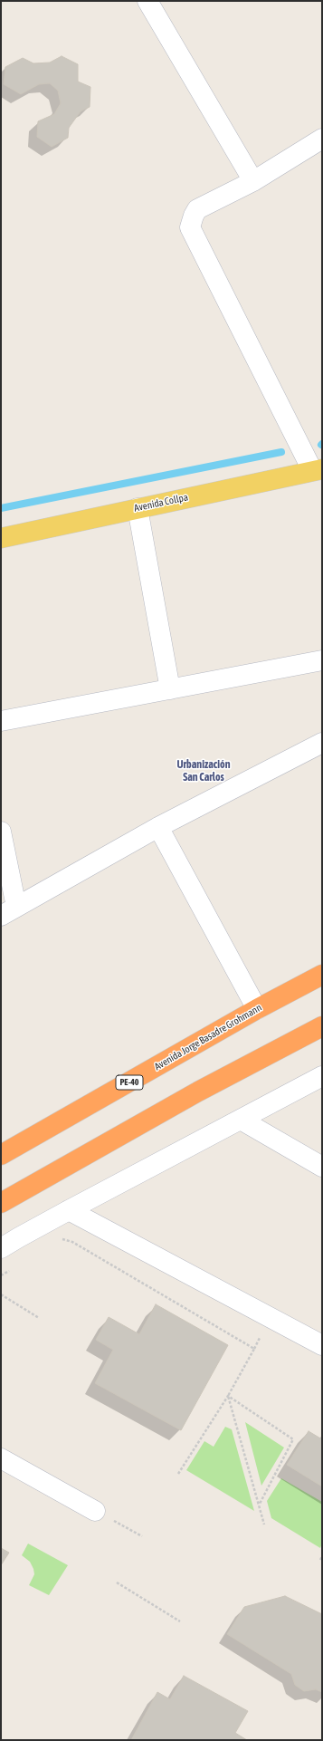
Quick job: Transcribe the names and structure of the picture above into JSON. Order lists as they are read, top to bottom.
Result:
{
  "streets": {
    "highway": ["Avenida Jorge Basadre Grohmann", "PE-40"],
    "main road": ["Avenida Collpa"]
  },
  "districts": ["Urbanización San Carlos"]
}
